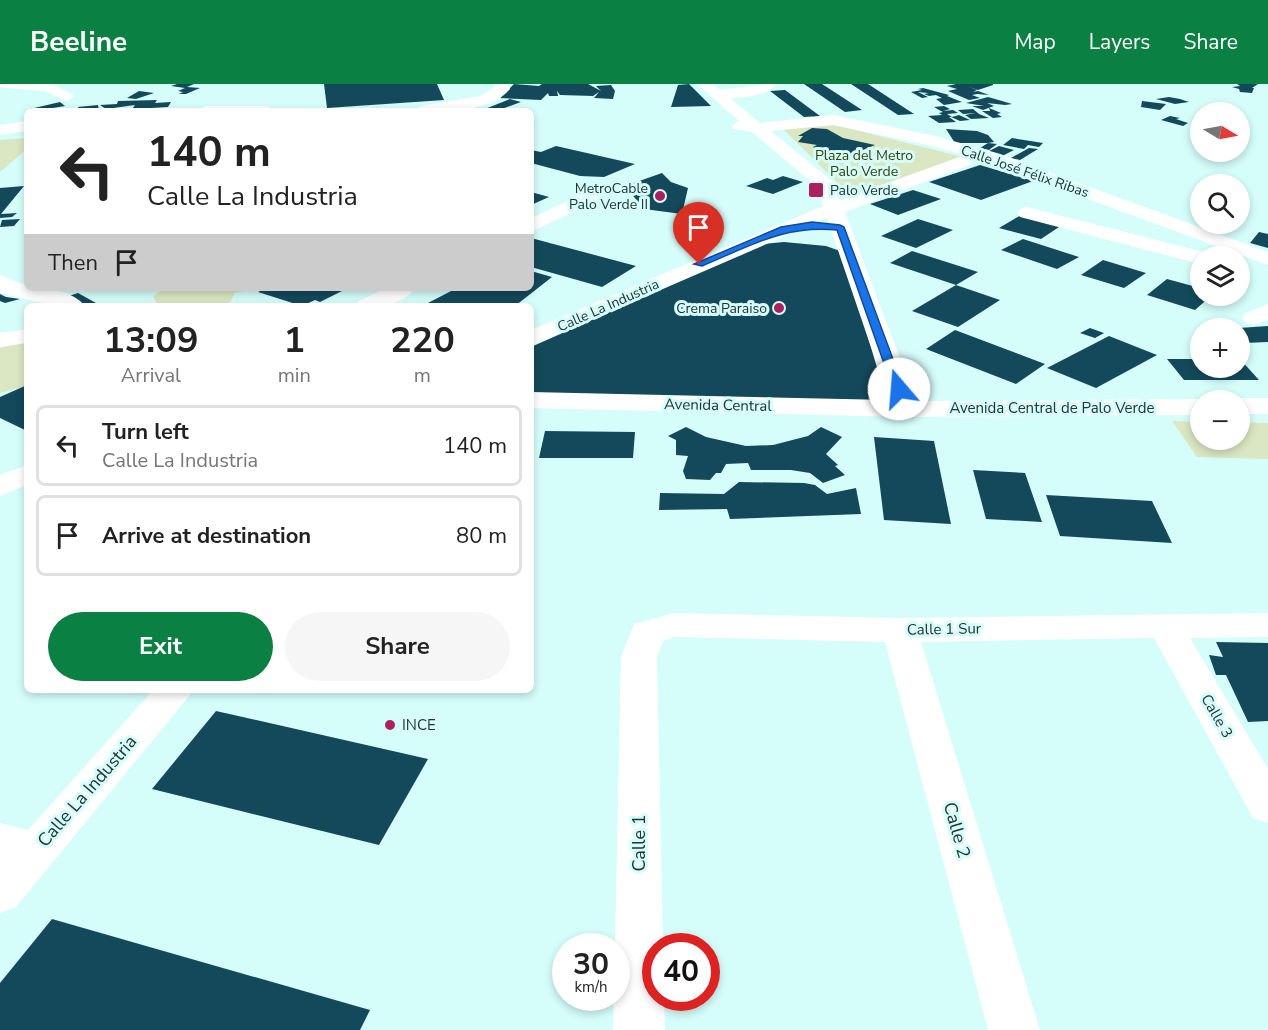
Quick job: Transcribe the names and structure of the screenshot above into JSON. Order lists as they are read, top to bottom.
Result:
{
  "streets": {
    "street": [
      "Calle José Félix Ribas",
      "Calle La Industria",
      "Avenida Central",
      "Avenida Central de Palo Verde",
      "Calle 1 Sur",
      "Calle 3",
      "Calle 2",
      "Calle 1"
    ]
  },
  "crossings": [
    ["Avenida Central", "Avenida Central de Palo Verde"],
    ["Calle 1 Sur", "Calle 3"],
    ["Calle 1 Sur", "Calle 2"],
    ["Calle 1 Sur", "Calle 1"]
  ],
  "parks": ["Plaza del Metro Palo Verde"],
  "places": {
    "transit": ["Palo Verde"],
    "other": ["MetroCable Palo Verde II", "Crema Paraiso", "INCE"]
  },
  "north": "right",
  "page": {
    "header": "Beeline",
    "nav": ["Map", "Layers", "Share"],
    "map_buttons": ["+", "−"],
    "turn": ["140 m", "Calle La Industria"],
    "then": "Then",
    "eta": [
      "13:09",
      "Arrival",
      "1",
      "min",
      "220",
      "m"
    ],
    "list": [
      {
        "name": "Turn left",
        "note": "Calle La Industria",
        "value": "140 m"
      },
      {
        "name": "Arrive at destination",
        "value": "80 m"
      }
    ],
    "buttons": ["Exit", "Share"],
    "speed": "30 km/h",
    "limit": "40"
  }
}
